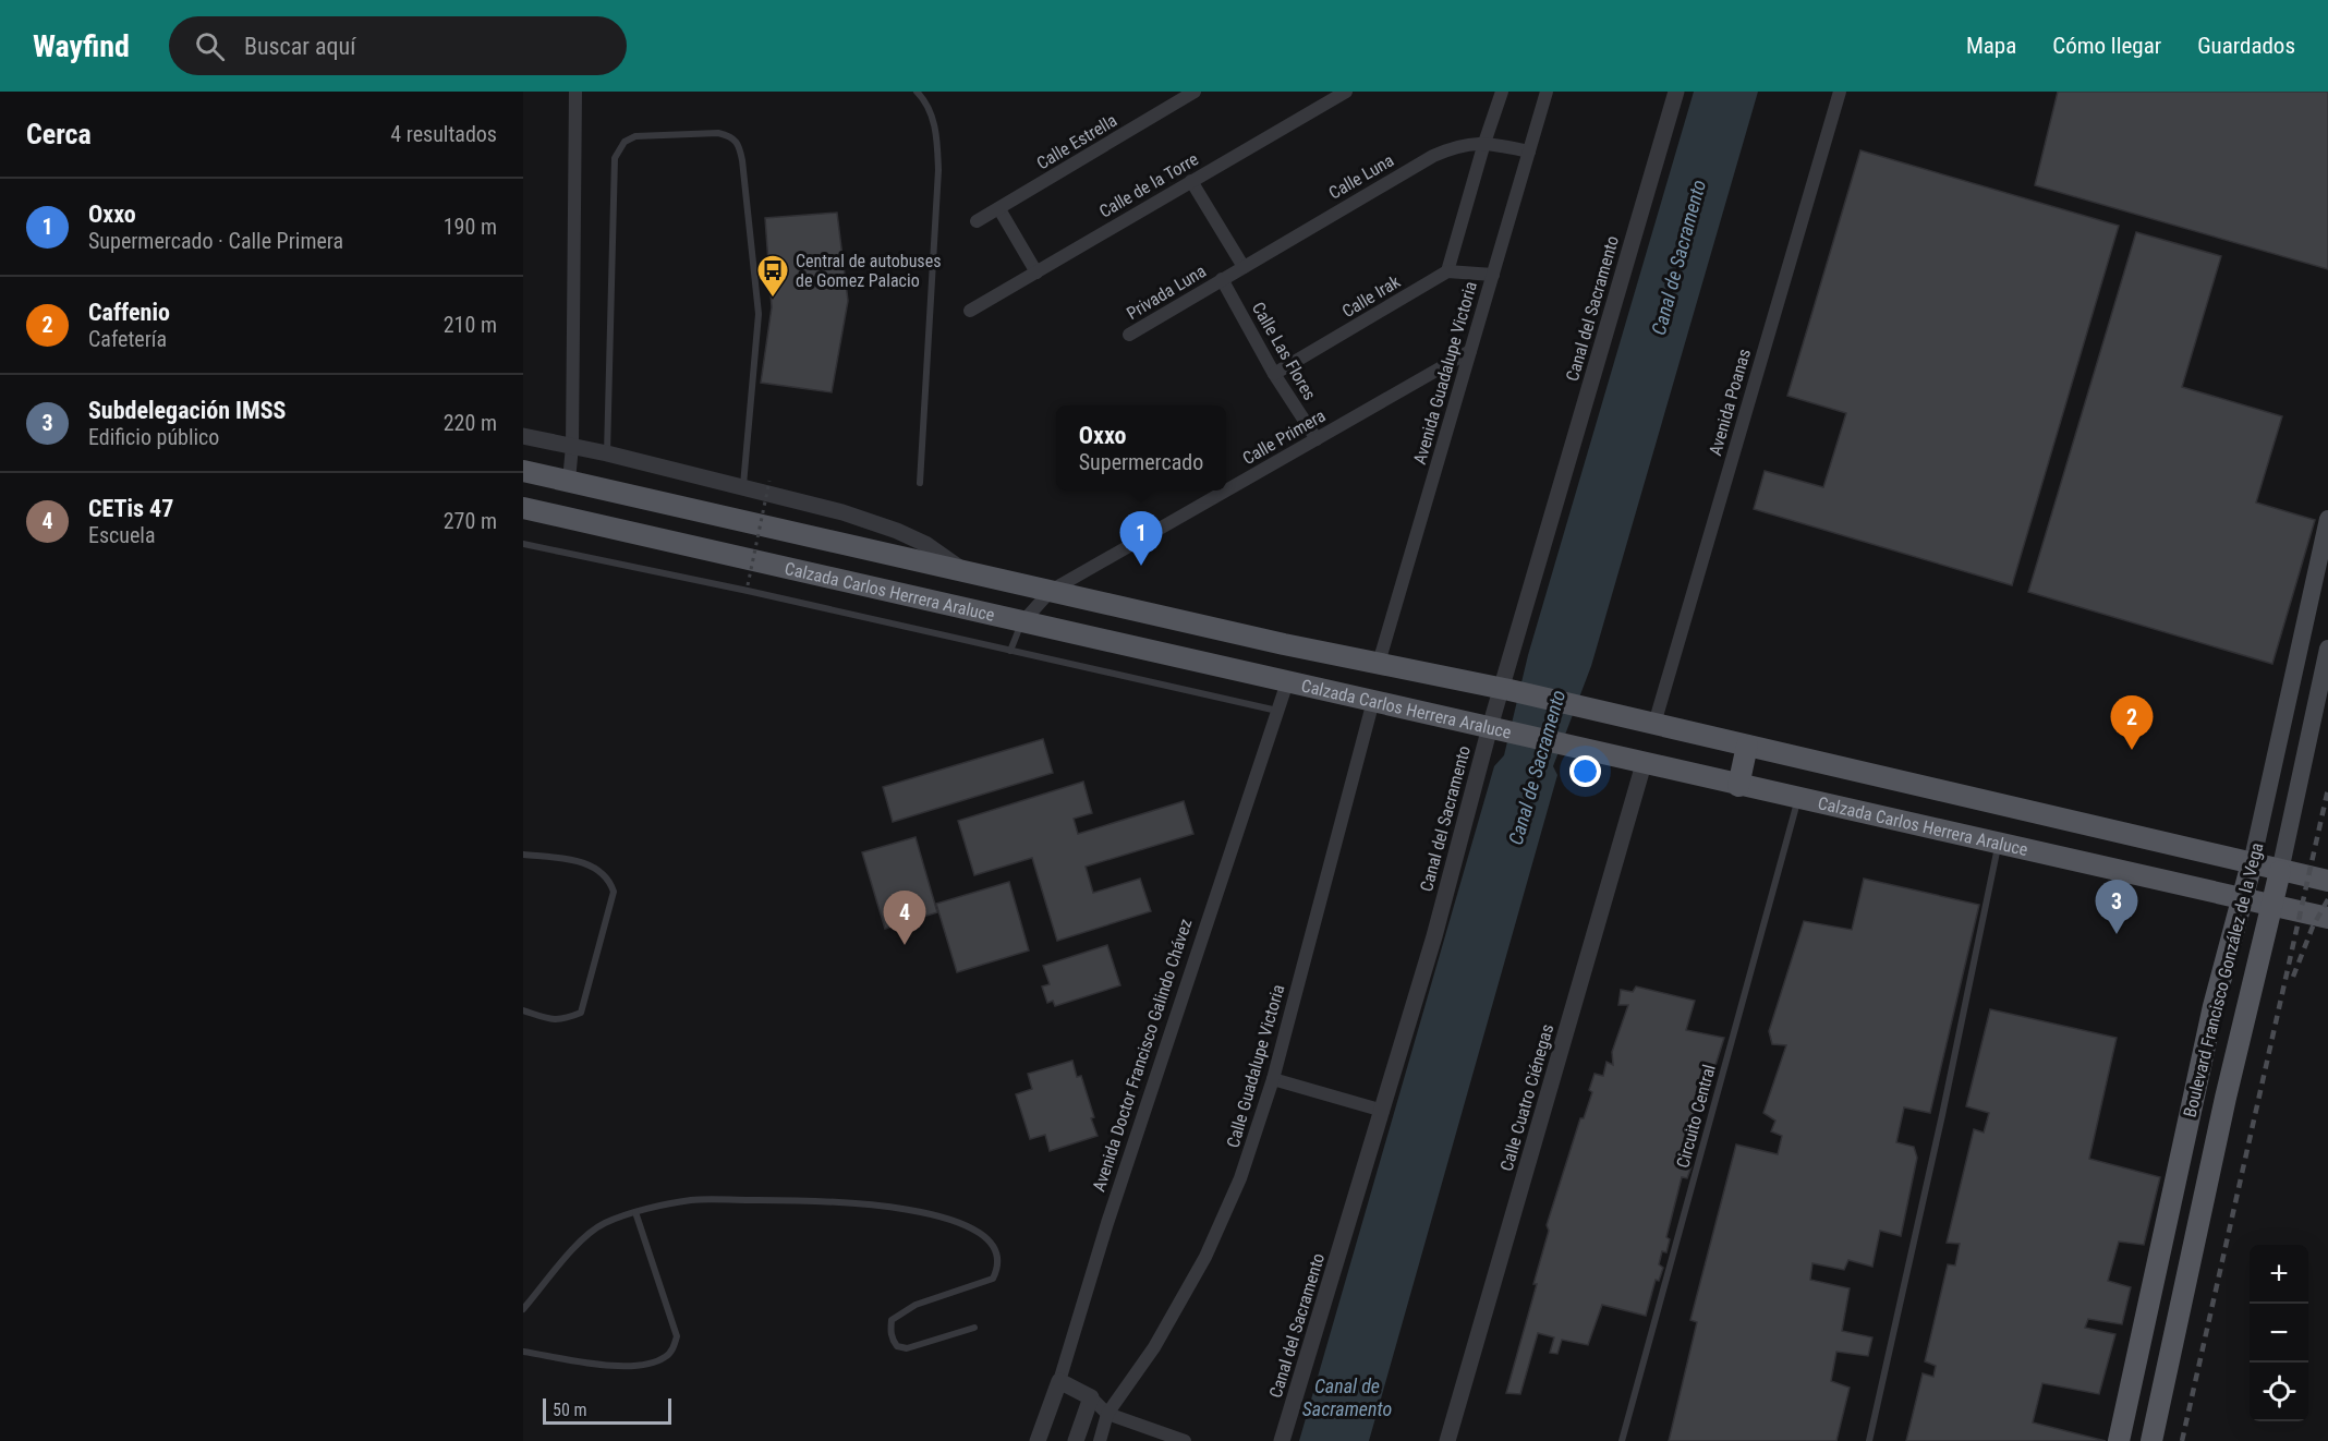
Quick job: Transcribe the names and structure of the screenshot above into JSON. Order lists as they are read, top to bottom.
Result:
{
  "streets": {
    "main road": ["Calzada Carlos Herrera Araluce", "Boulevard Francisco González de la Vega"],
    "street": [
      "Calle Estrella",
      "Calle Luna",
      "Calle de la Torre",
      "Privada Luna",
      "Calle Irak",
      "Canal del Sacramento",
      "Calle Las Flores",
      "Avenida Guadalupe Victoria",
      "Avenida Poanas",
      "Calle Primera",
      "Avenida Doctor Francisco Galindo Chávez",
      "Calle Guadalupe Victoria",
      "Calle Cuatro Ciénegas"
    ],
    "lane": ["Circuito Central"]
  },
  "crossings": [
    ["Calle Luna", "Privada Luna"],
    ["Calle Luna", "Calle Las Flores"],
    ["Calle Luna", "Avenida Guadalupe Victoria"],
    ["Privada Luna", "Calle Las Flores"],
    ["Calle Irak", "Calle Las Flores"],
    ["Calle Irak", "Avenida Guadalupe Victoria"],
    ["Canal del Sacramento", "Calzada Carlos Herrera Araluce"],
    ["Calle Las Flores", "Calle Primera"],
    ["Avenida Guadalupe Victoria", "Calle Primera"],
    ["Avenida Guadalupe Victoria", "Calzada Carlos Herrera Araluce"],
    ["Avenida Poanas", "Calzada Carlos Herrera Araluce"],
    ["Calle Primera", "Calzada Carlos Herrera Araluce"],
    ["Calzada Carlos Herrera Araluce", "Boulevard Francisco González de la Vega"],
    ["Calzada Carlos Herrera Araluce", "Avenida Doctor Francisco Galindo Chávez"],
    ["Calzada Carlos Herrera Araluce", "Calle Guadalupe Victoria"],
    ["Calzada Carlos Herrera Araluce", "Calle Cuatro Ciénegas"],
    ["Calzada Carlos Herrera Araluce", "Circuito Central"]
  ],
  "water": ["Canal de Sacramento"],
  "places": {
    "bus stop": ["Central de autobuses de Gomez Palacio"]
  },
  "scale_bar": "50 m",
  "page": {
    "header": "Wayfind",
    "search": "Buscar aquí",
    "nav": ["Mapa", "Cómo llegar", "Guardados"],
    "heading": ["Cerca", "4 resultados"],
    "list": [
      {
        "mark": "1",
        "name": "Oxxo",
        "note": "Supermercado · Calle Primera",
        "value": "190 m"
      },
      {
        "mark": "2",
        "name": "Caffenio",
        "note": "Cafetería",
        "value": "210 m"
      },
      {
        "mark": "3",
        "name": "Subdelegación IMSS",
        "note": "Edificio público",
        "value": "220 m"
      },
      {
        "mark": "4",
        "name": "CETis 47",
        "note": "Escuela",
        "value": "270 m"
      }
    ],
    "popup": ["Oxxo", "Supermercado"],
    "pins": [
      "1",
      "2",
      "3",
      "4"
    ],
    "map_buttons": ["+", "−"],
    "scale": "50 m"
  }
}
